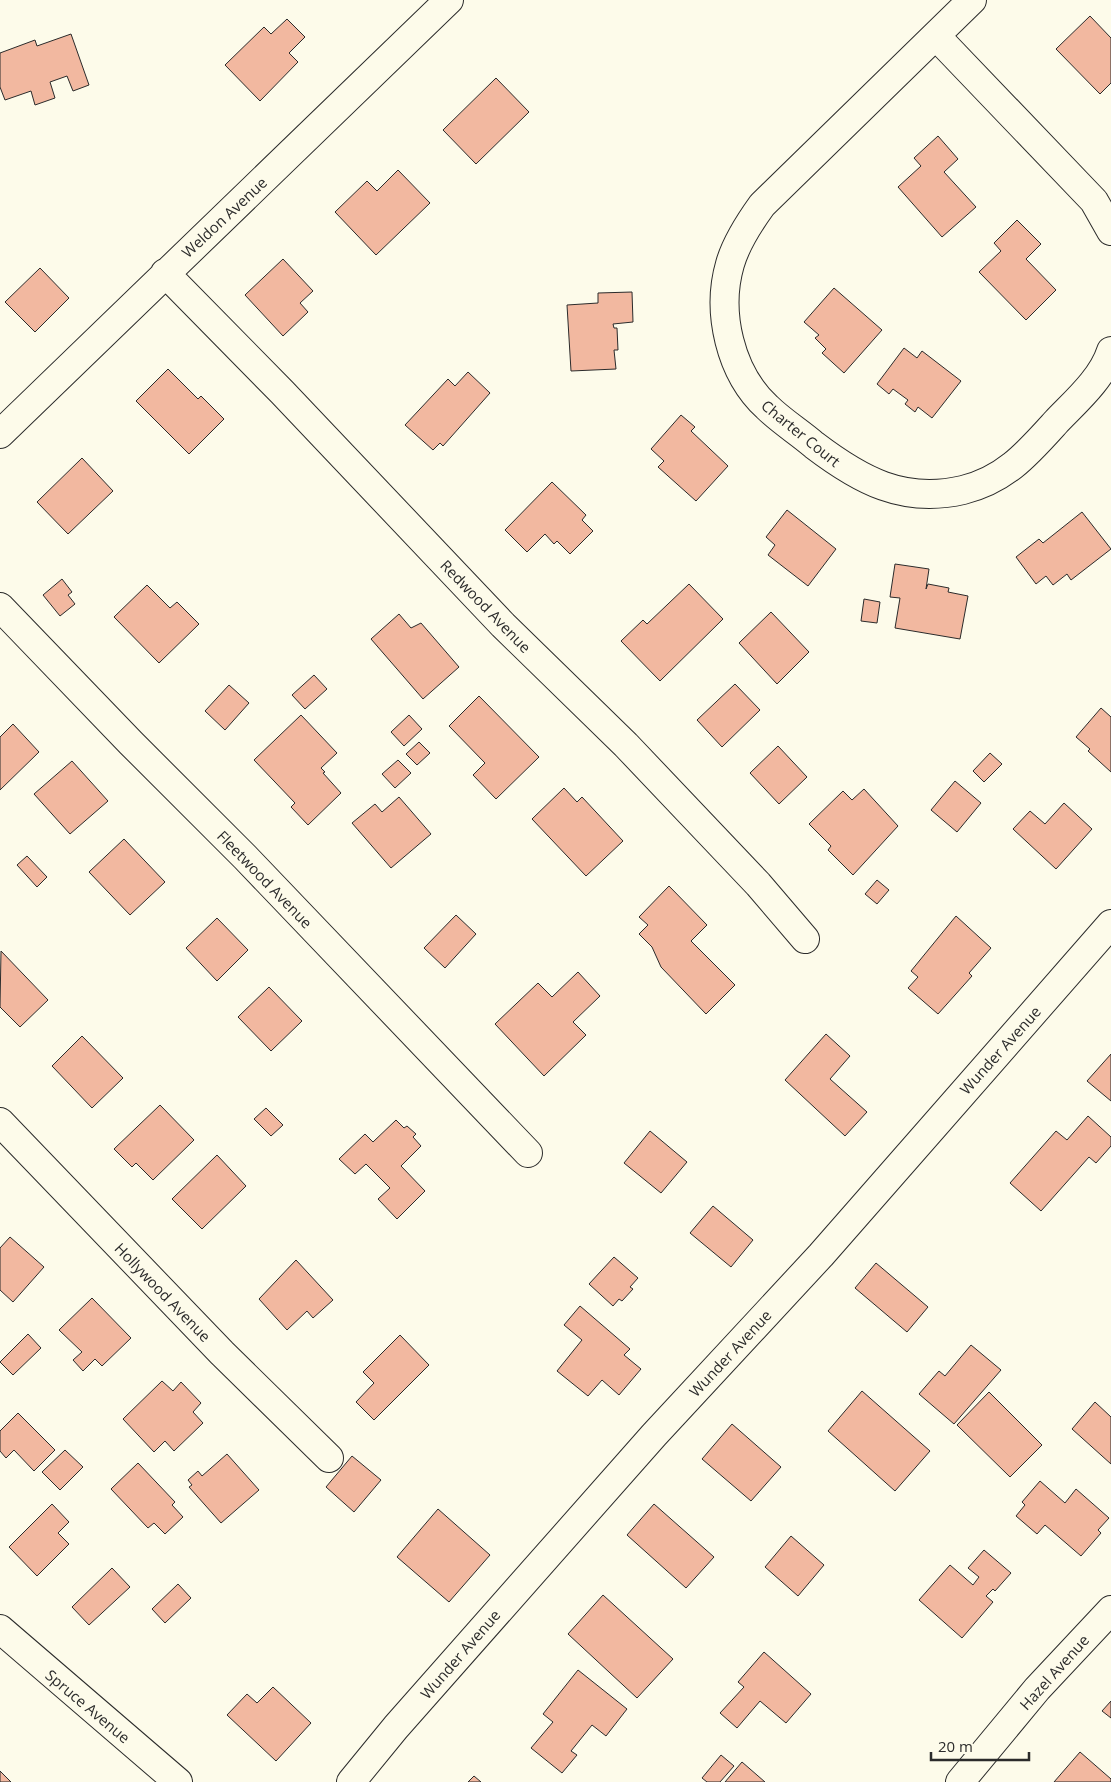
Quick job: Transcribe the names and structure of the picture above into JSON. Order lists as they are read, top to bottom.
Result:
{
  "streets": {
    "street": [
      "Weldon Avenue",
      "Charter Court",
      "Redwood Avenue",
      "Fleetwood Avenue",
      "Wunder Avenue",
      "Hollywood Avenue",
      "Hazel Avenue",
      "Spruce Avenue"
    ]
  },
  "crossings": [
    ["Weldon Avenue", "Redwood Avenue"]
  ],
  "scale_bar": "20 m"
}
